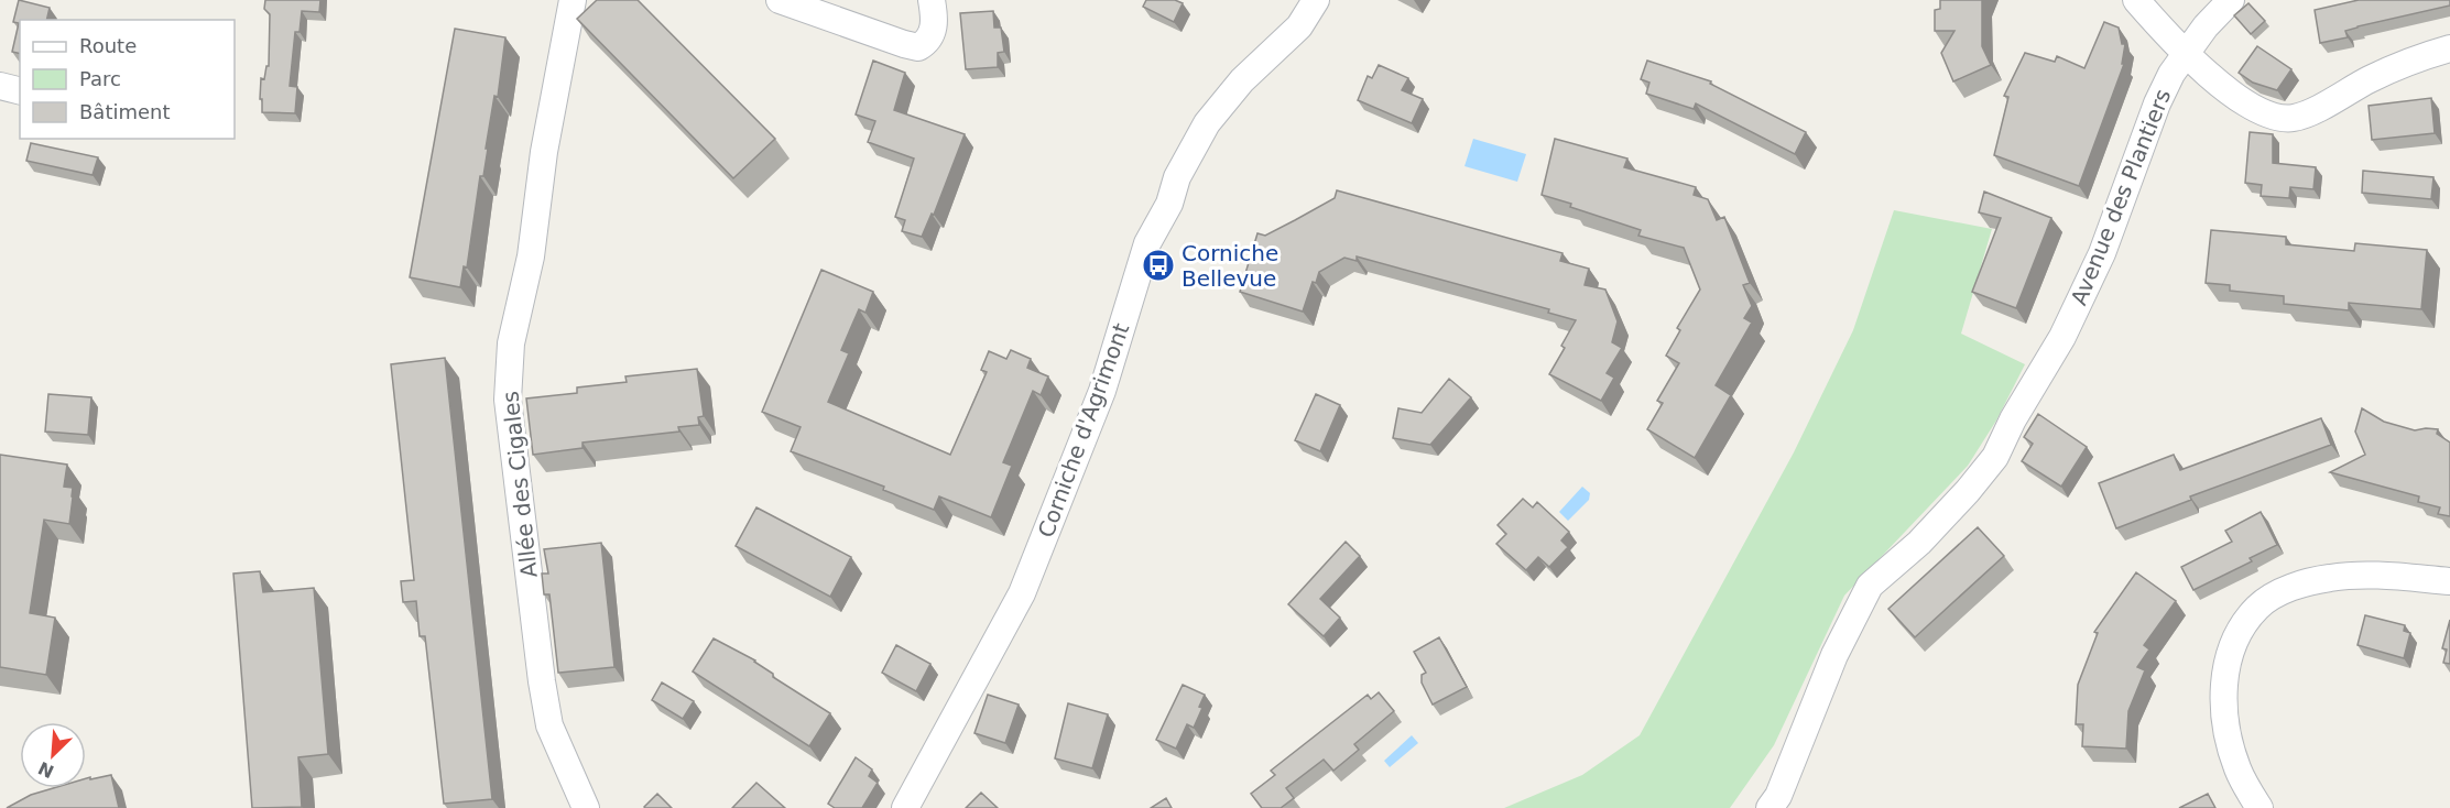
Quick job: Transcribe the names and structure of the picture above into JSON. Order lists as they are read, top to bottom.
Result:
{
  "streets": {
    "street": ["Avenue des Plantiers", "Corniche d'Agrimont", "Allée des Cigales"]
  },
  "places": {
    "bus stop": ["Corniche Bellevue"]
  },
  "legend": ["Route", "Parc", "Bâtiment"],
  "north": "bottom left"
}
